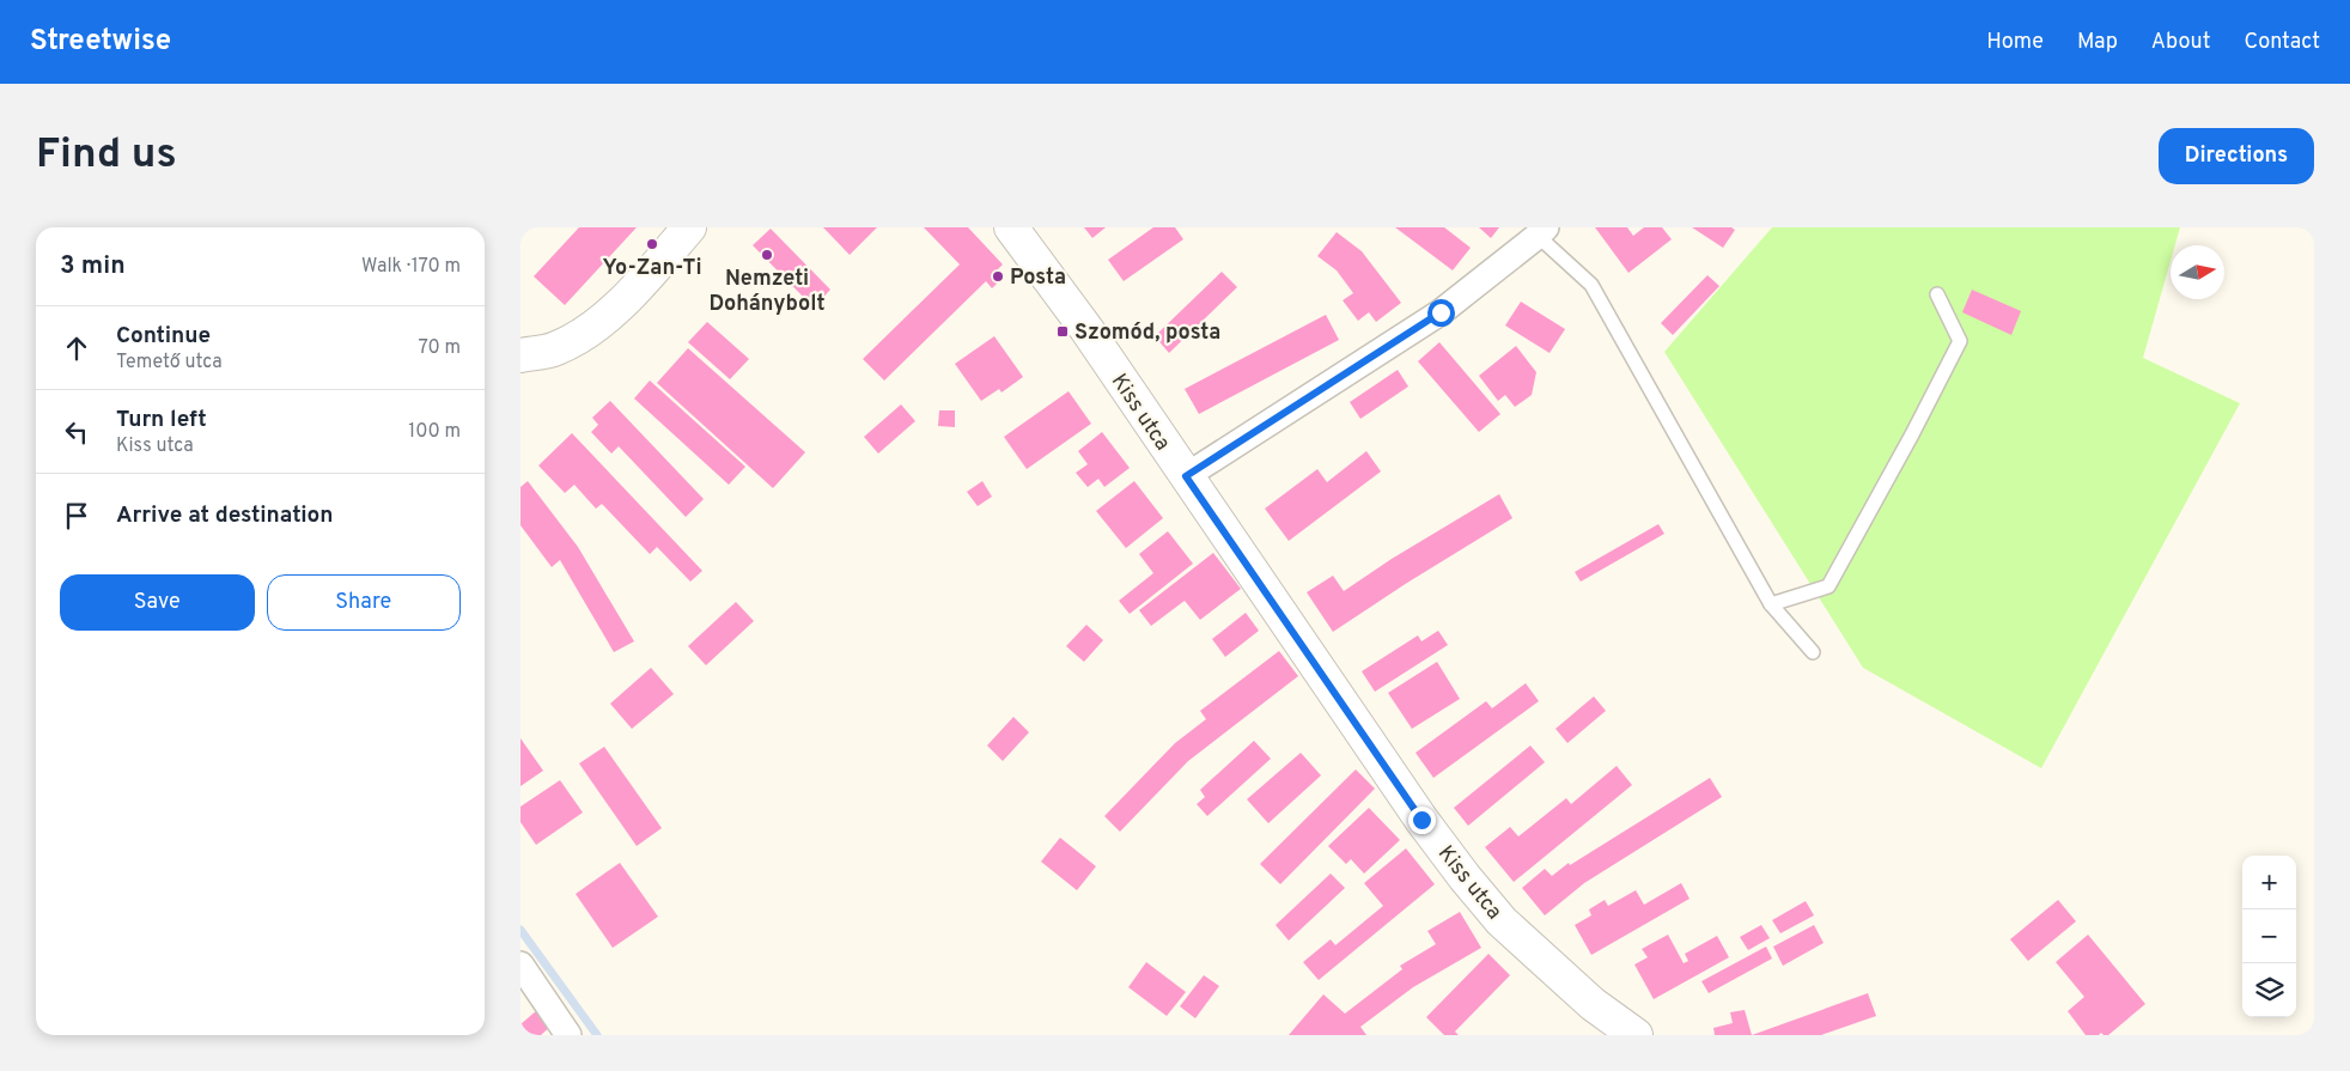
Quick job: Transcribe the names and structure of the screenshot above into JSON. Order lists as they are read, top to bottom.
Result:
{
  "streets": {
    "street": ["Kiss utca"]
  },
  "places": {
    "other": ["Yo-Zan-Ti", "Nemzeti Dohánybolt", "Posta"],
    "transit": ["Szomód, posta"]
  },
  "north": "right",
  "page": {
    "header": "Streetwise",
    "nav": [
      "Home",
      "Map",
      "About",
      "Contact"
    ],
    "buttons": [
      "Directions",
      ["Save", "Share"]
    ],
    "title": "Find us",
    "heading": ["3 min", "Walk · 170 m"],
    "list": [
      ["Continue", "Temető utca", "70 m"],
      ["Turn left", "Kiss utca", "100 m"],
      "Arrive at destination"
    ],
    "map_buttons": ["+", "−"]
  }
}
